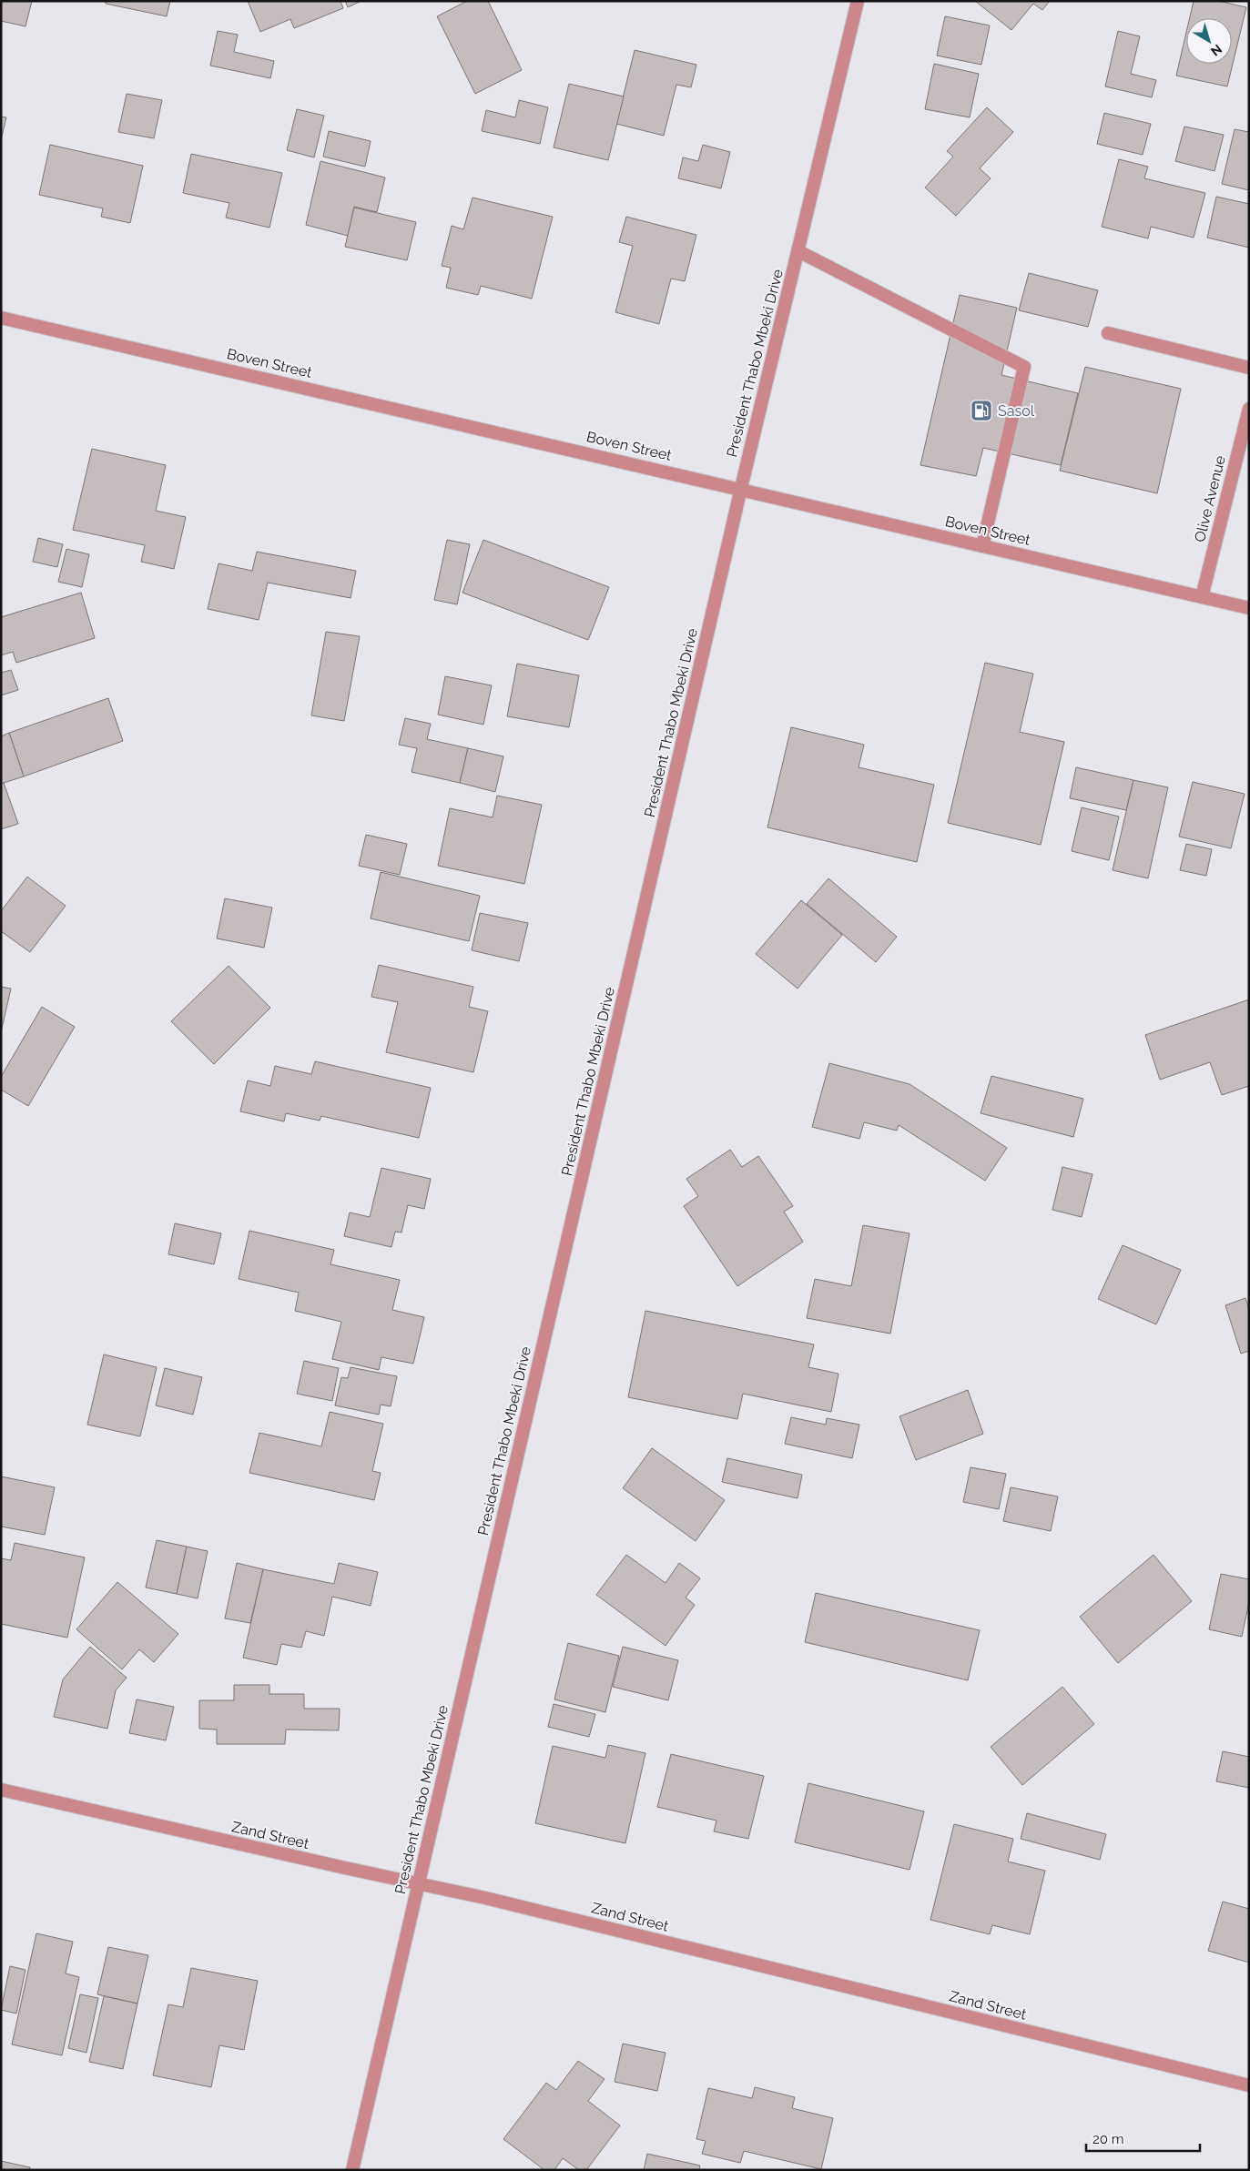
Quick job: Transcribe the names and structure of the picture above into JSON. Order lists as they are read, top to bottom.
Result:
{
  "streets": {
    "street": [
      "Boven Street",
      "President Thabo Mbeki Drive",
      "Olive Avenue",
      "Zand Street"
    ]
  },
  "crossings": [
    ["Boven Street", "President Thabo Mbeki Drive"],
    ["Boven Street", "Olive Avenue"],
    ["President Thabo Mbeki Drive", "Zand Street"]
  ],
  "places": {
    "fuel station": ["Sasol"]
  },
  "scale_bar": "20 m",
  "north": "bottom right"
}
